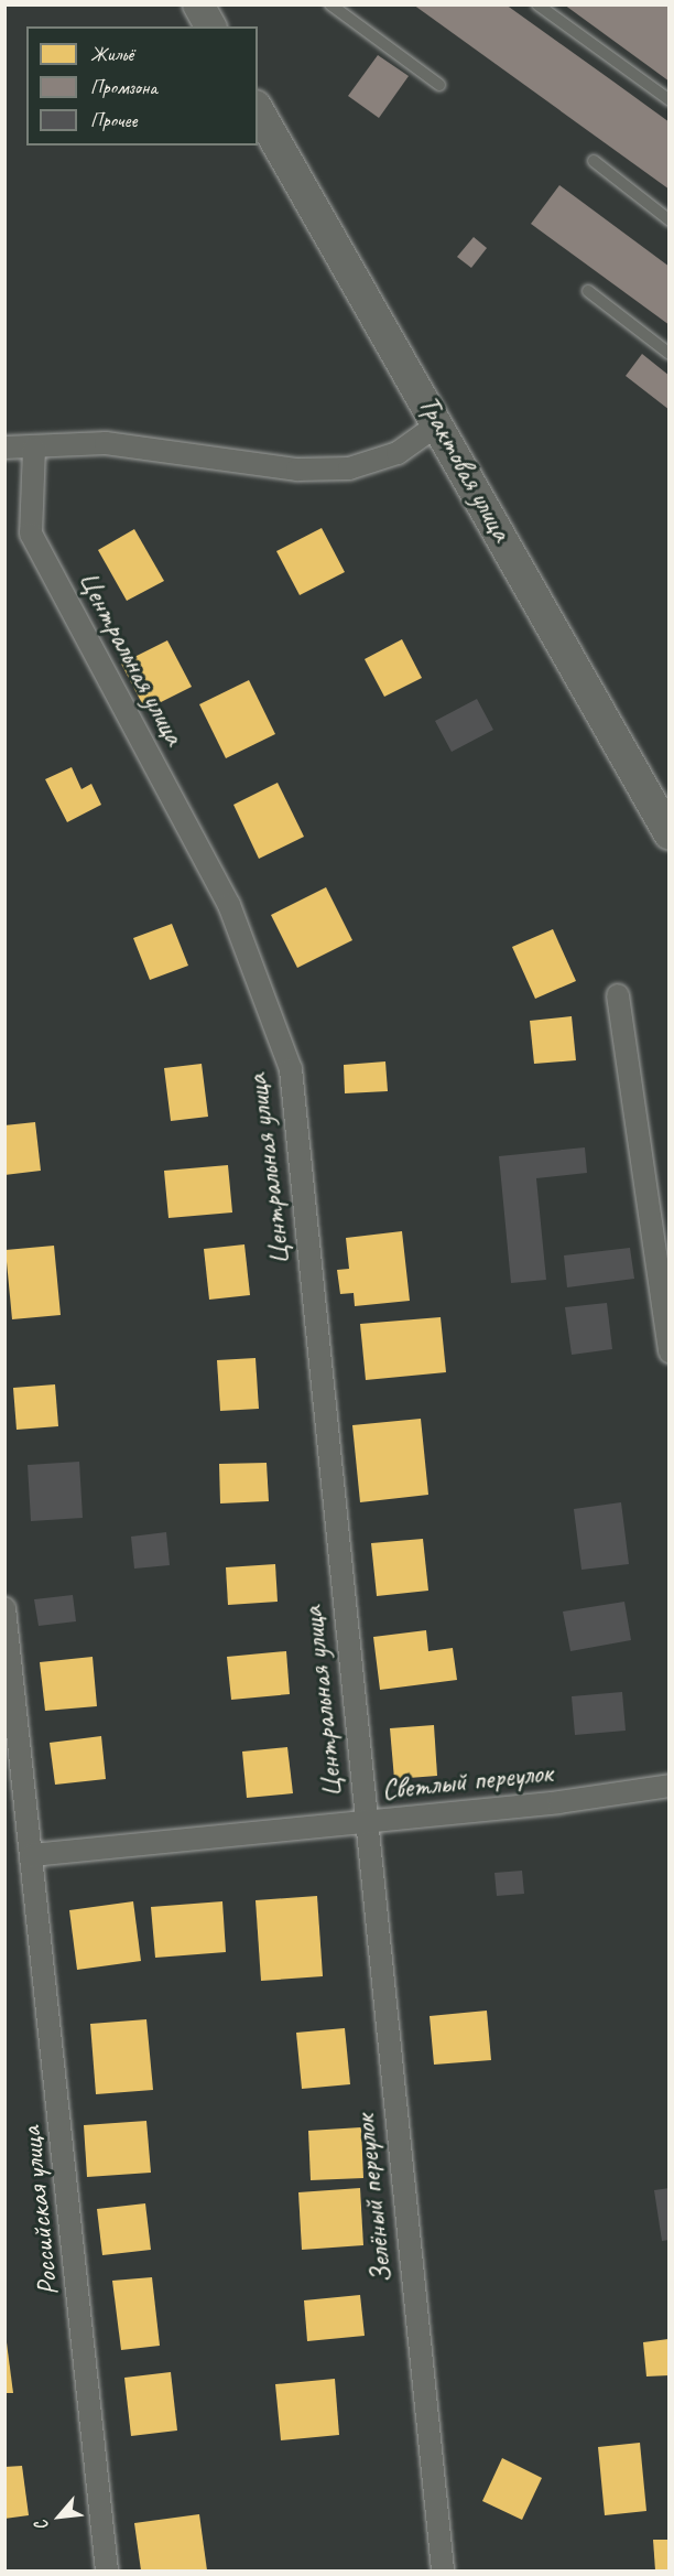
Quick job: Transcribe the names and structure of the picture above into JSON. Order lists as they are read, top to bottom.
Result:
{
  "streets": {
    "street": [
      "Трактовая улица",
      "Центральная улица",
      "Светлый переулок",
      "Зелёный переулок",
      "Российская улица"
    ]
  },
  "crossings": [
    ["Центральная улица", "Светлый переулок"],
    ["Центральная улица", "Зелёный переулок"],
    ["Светлый переулок", "Зелёный переулок"],
    ["Светлый переулок", "Российская улица"]
  ],
  "legend": ["Жильё", "Промзона", "Прочее"],
  "north": "bottom left"
}
